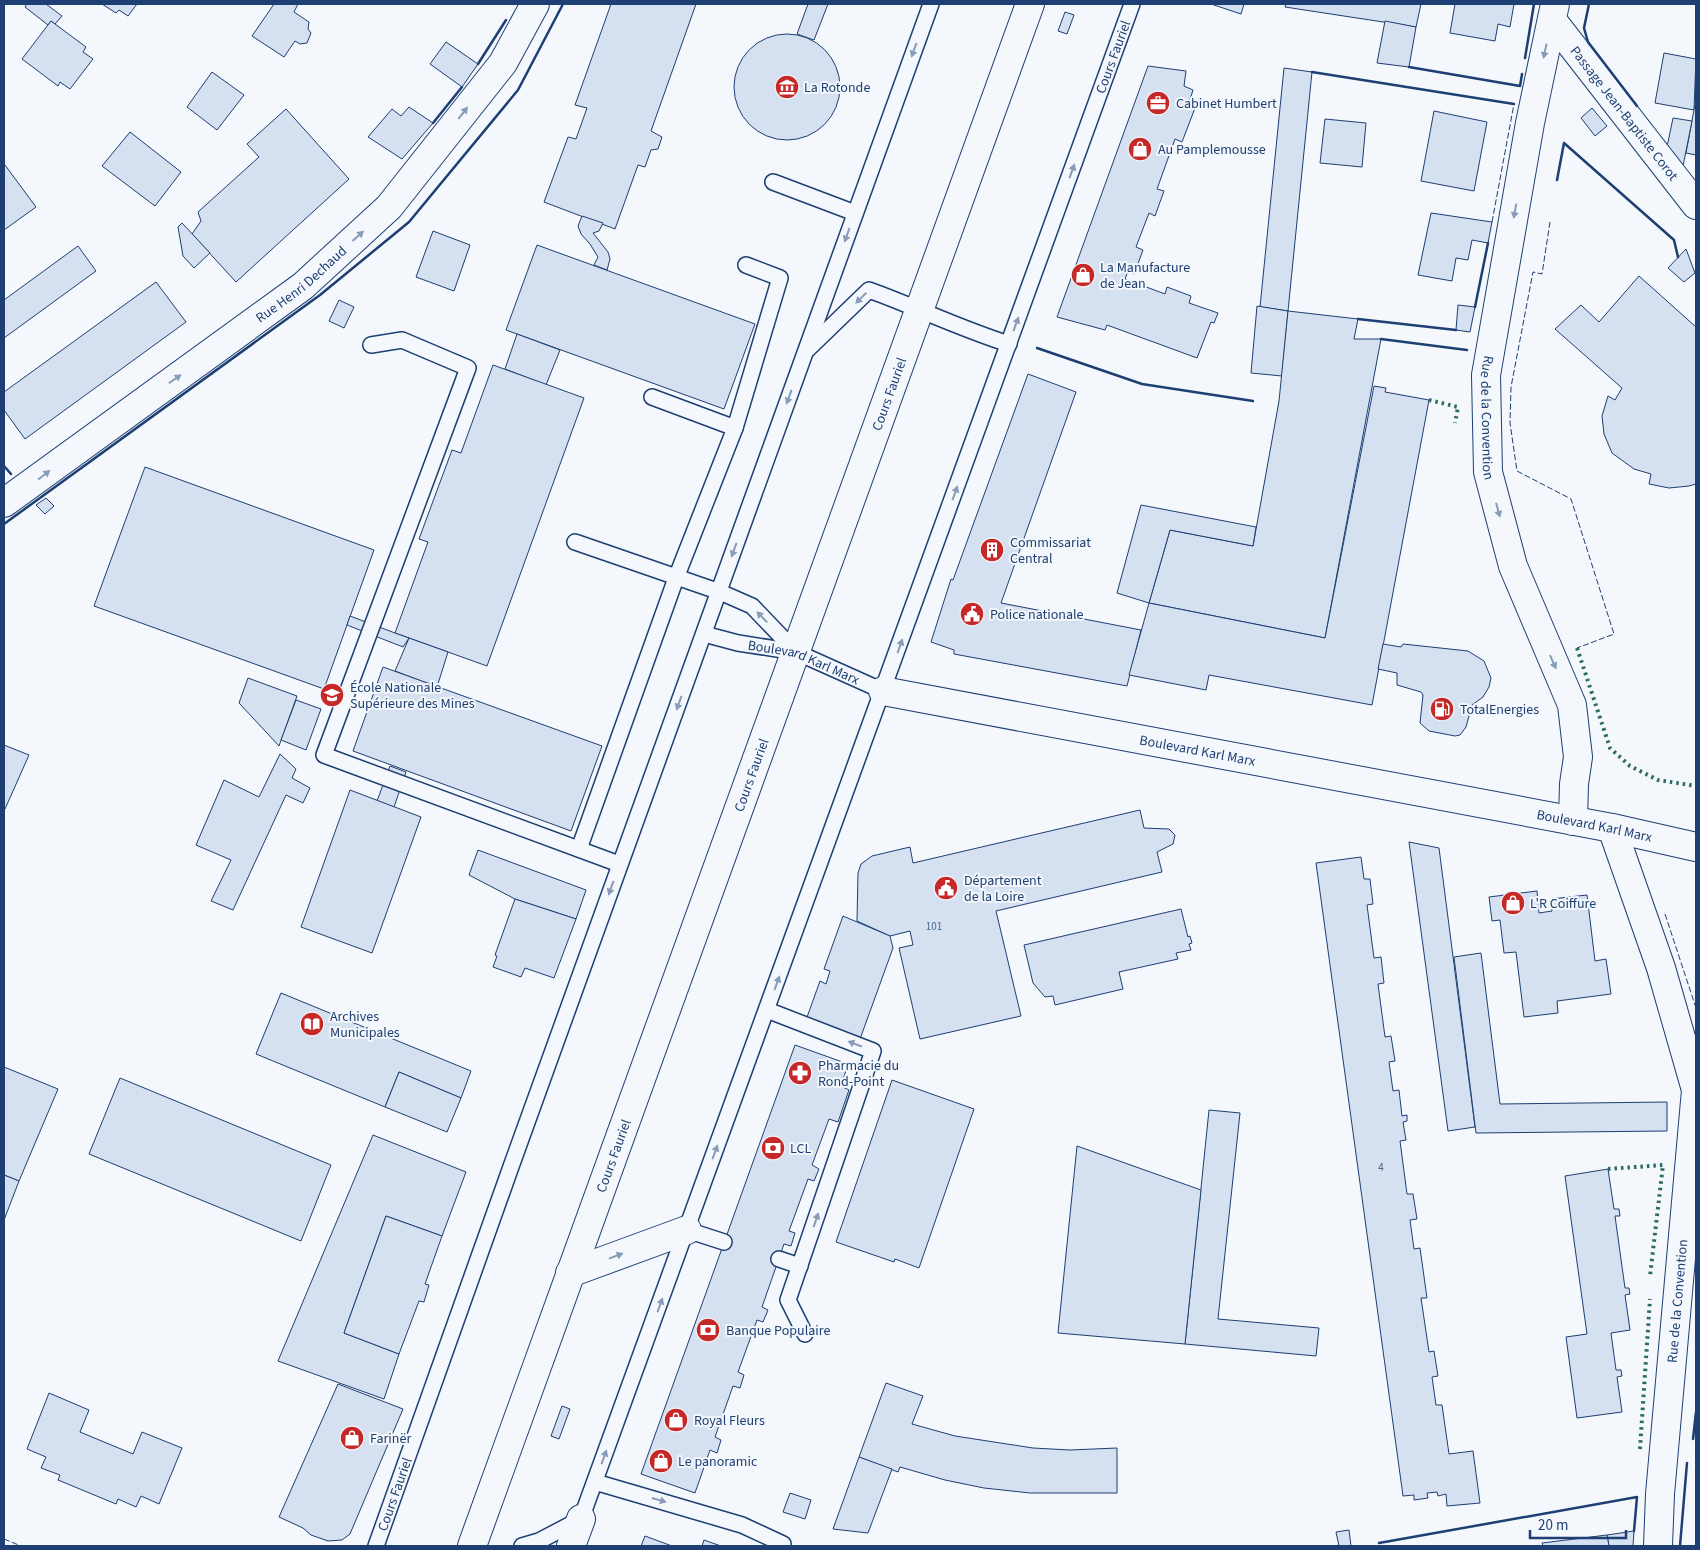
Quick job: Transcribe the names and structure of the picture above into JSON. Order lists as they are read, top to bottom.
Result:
{
  "streets": {
    "street": [
      "Cours Fauriel",
      "Passage Jean-Baptiste Corot",
      "Rue Henri Dechaud",
      "Rue de la Convention",
      "Boulevard Karl Marx"
    ]
  },
  "crossings": [
    ["Cours Fauriel", "Boulevard Karl Marx"],
    ["Passage Jean-Baptiste Corot", "Rue de la Convention"],
    ["Rue de la Convention", "Boulevard Karl Marx"]
  ],
  "one_way": ["Rue Henri Dechaud", "Rue de la Convention"],
  "places": {
    "museum": ["La Rotonde"],
    "office": ["Cabinet Humbert"],
    "shop": [
      "Au Pamplemousse",
      "La Manufacture de Jean",
      "L'R Coiffure",
      "Royal Fleurs",
      "Farinër",
      "Le panoramic"
    ],
    "building": ["Commissariat Central"],
    "public building": ["Police nationale", "Département de la Loire"],
    "school or university": ["École Nationale Supérieure des Mines"],
    "fuel station": ["TotalEnergies"],
    "library": ["Archives Municipales"],
    "pharmacy": ["Pharmacie du Rond-Point"],
    "bank": ["LCL", "Banque Populaire"]
  },
  "house_numbers": ["101", "4"],
  "scale_bar": "20 m"
}
